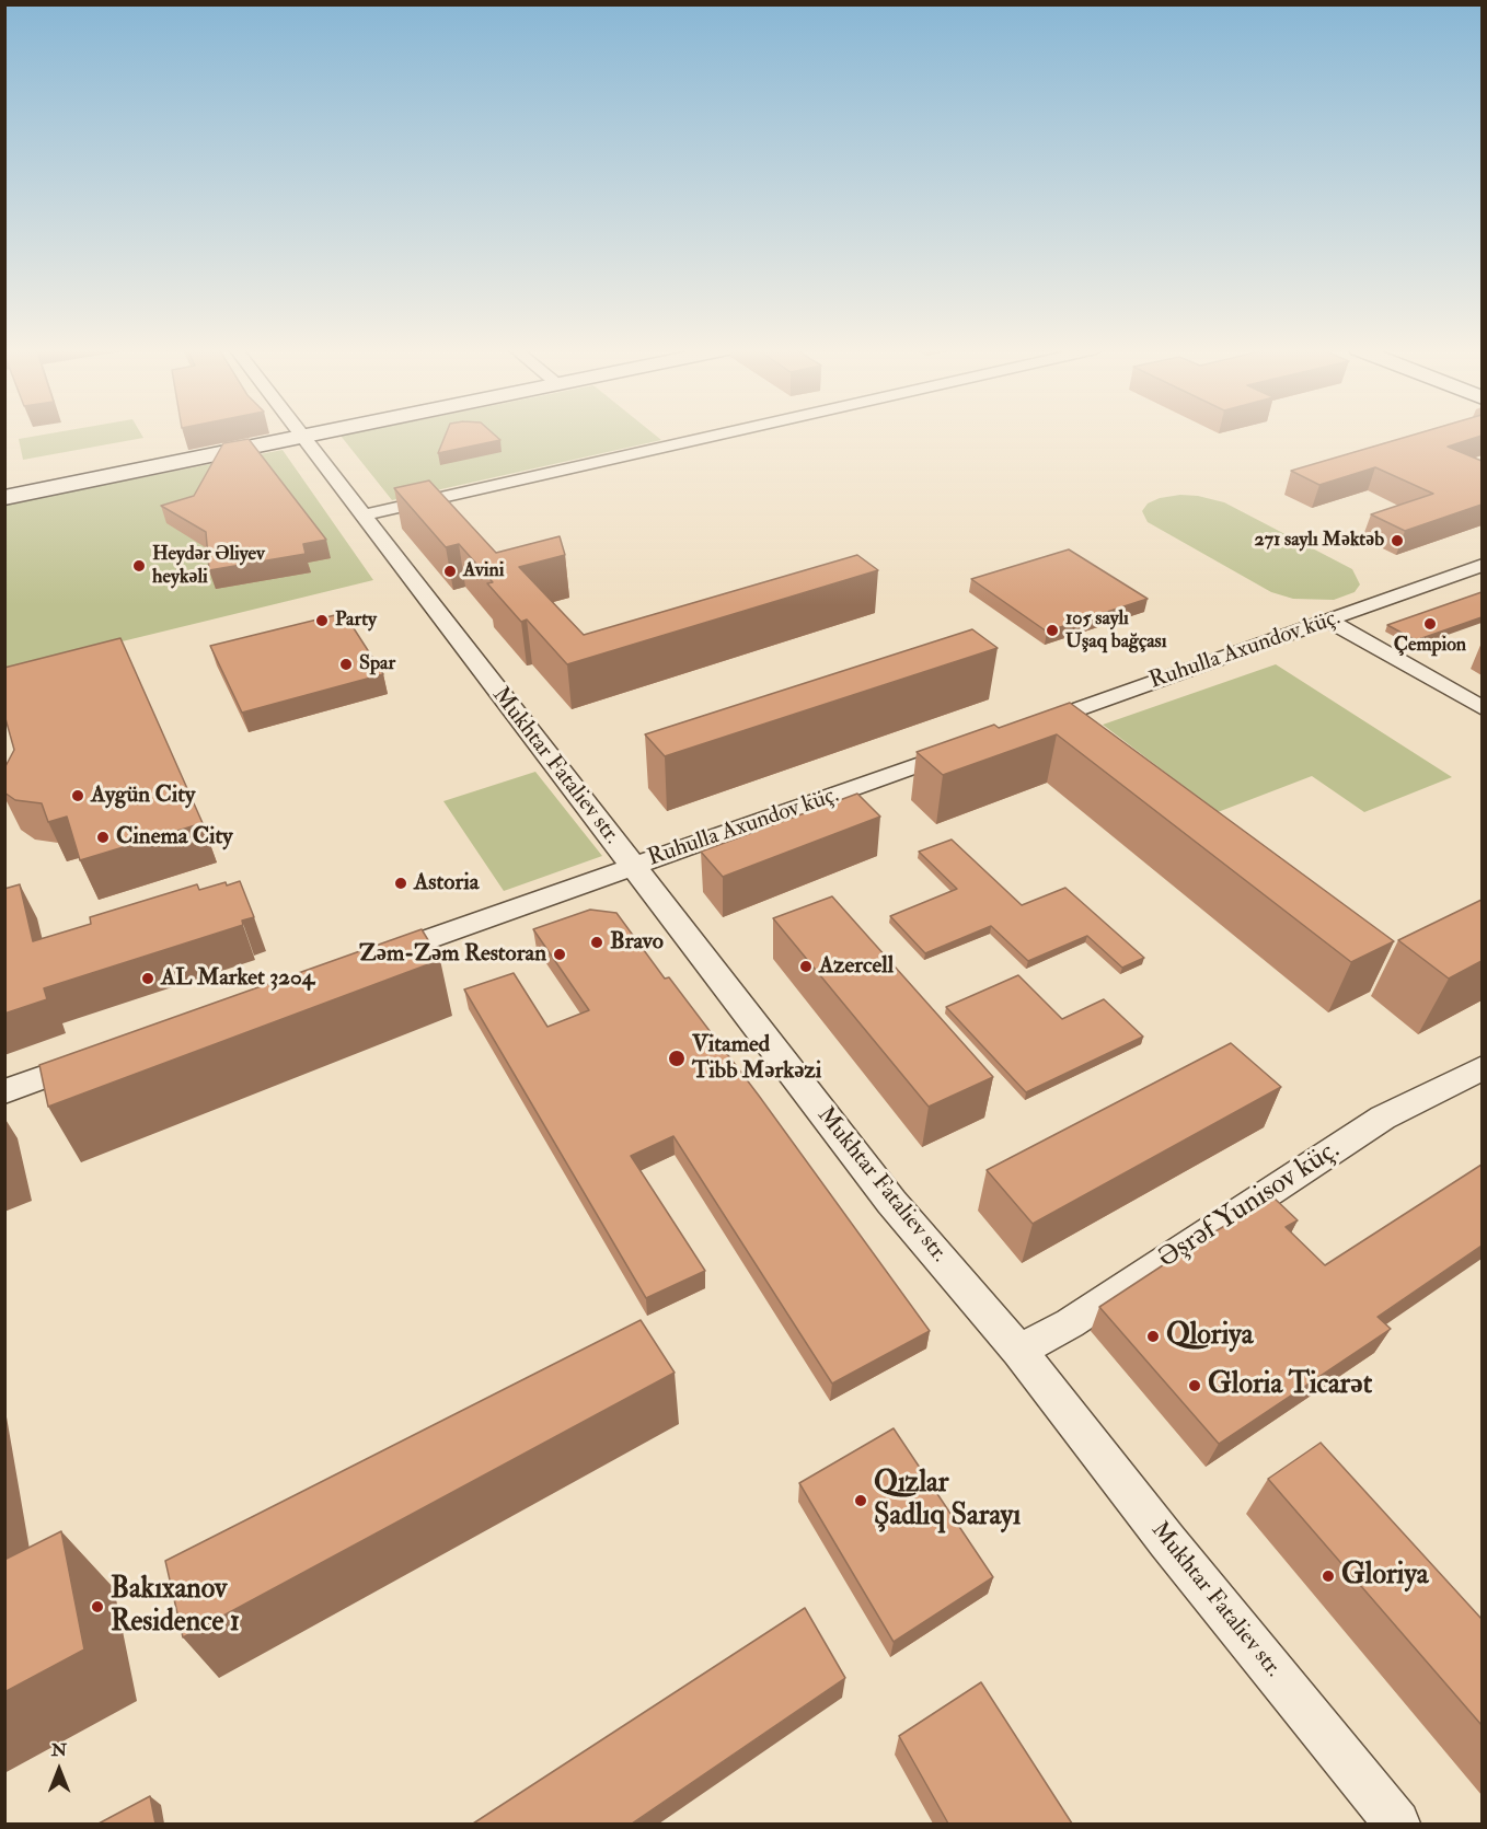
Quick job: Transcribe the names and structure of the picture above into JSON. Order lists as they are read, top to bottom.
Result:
{
  "streets": {
    "street": ["Ruhulla Axundov küç.", "Mukhtar Fataliev str.", "Əşrəf Yunisov küç."]
  },
  "crossings": [
    ["Ruhulla Axundov küç.", "Mukhtar Fataliev str."],
    ["Mukhtar Fataliev str.", "Əşrəf Yunisov küç."]
  ],
  "places": [
    "271 saylı Məktəb",
    "Heydər Əliyev heykəli",
    "Avini",
    "Party",
    "Çempion",
    "105 saylı Uşaq bağçası",
    "Spar",
    "Aygün City",
    "Cinema City",
    "Astoria",
    "Bravo",
    "Zəm-Zəm Restoran",
    "Azercell",
    "AL Market 3204",
    "Vitamed Tibb Mərkəzi",
    "Qloriya",
    "Gloria Ticarət",
    "Qızlar Şadlıq Sarayı",
    "Gloriya",
    "Bakıxanov Residence 1"
  ],
  "north": "top"
}
